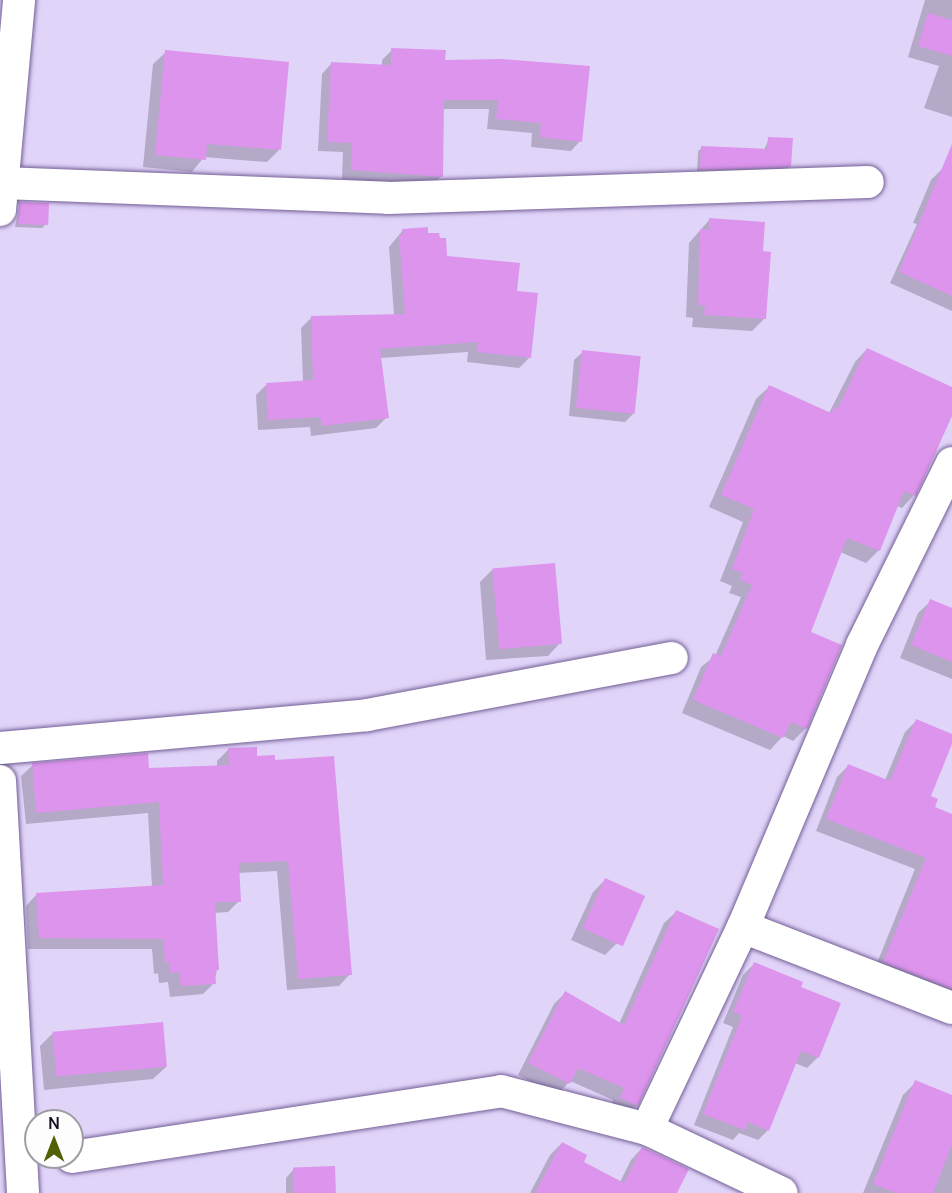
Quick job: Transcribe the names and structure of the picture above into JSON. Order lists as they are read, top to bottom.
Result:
{
  "north": "top"
}
